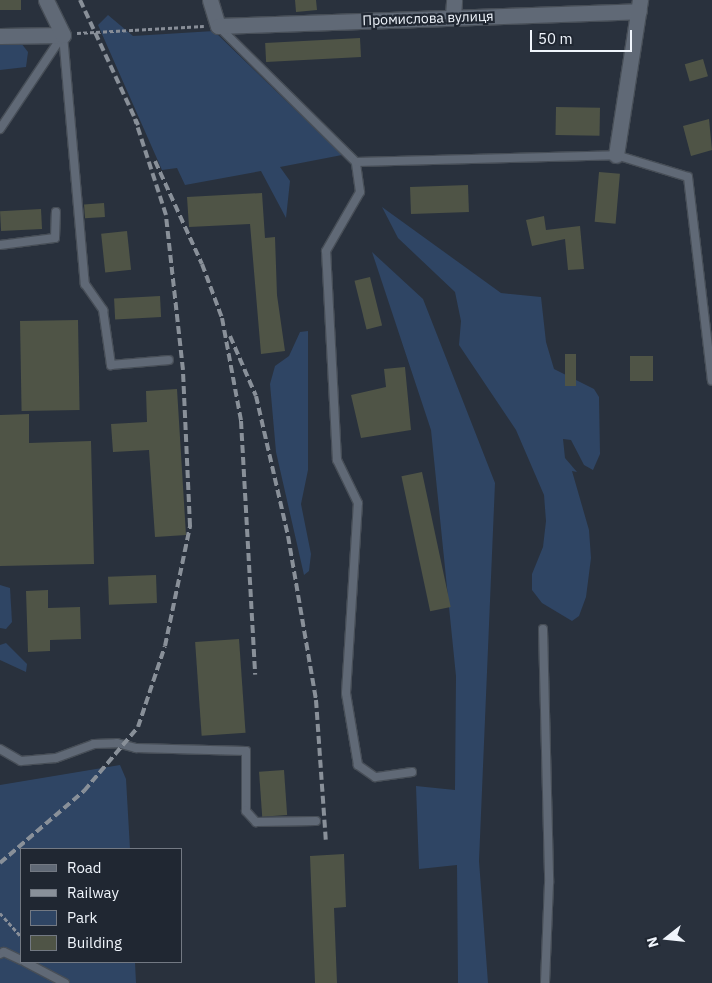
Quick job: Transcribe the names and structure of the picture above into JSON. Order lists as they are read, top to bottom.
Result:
{
  "streets": {
    "street": ["Промислова вулиця"]
  },
  "legend": [
    "Road",
    "Railway",
    "Park",
    "Building"
  ],
  "scale_bar": "50 m",
  "north": "left"
}
